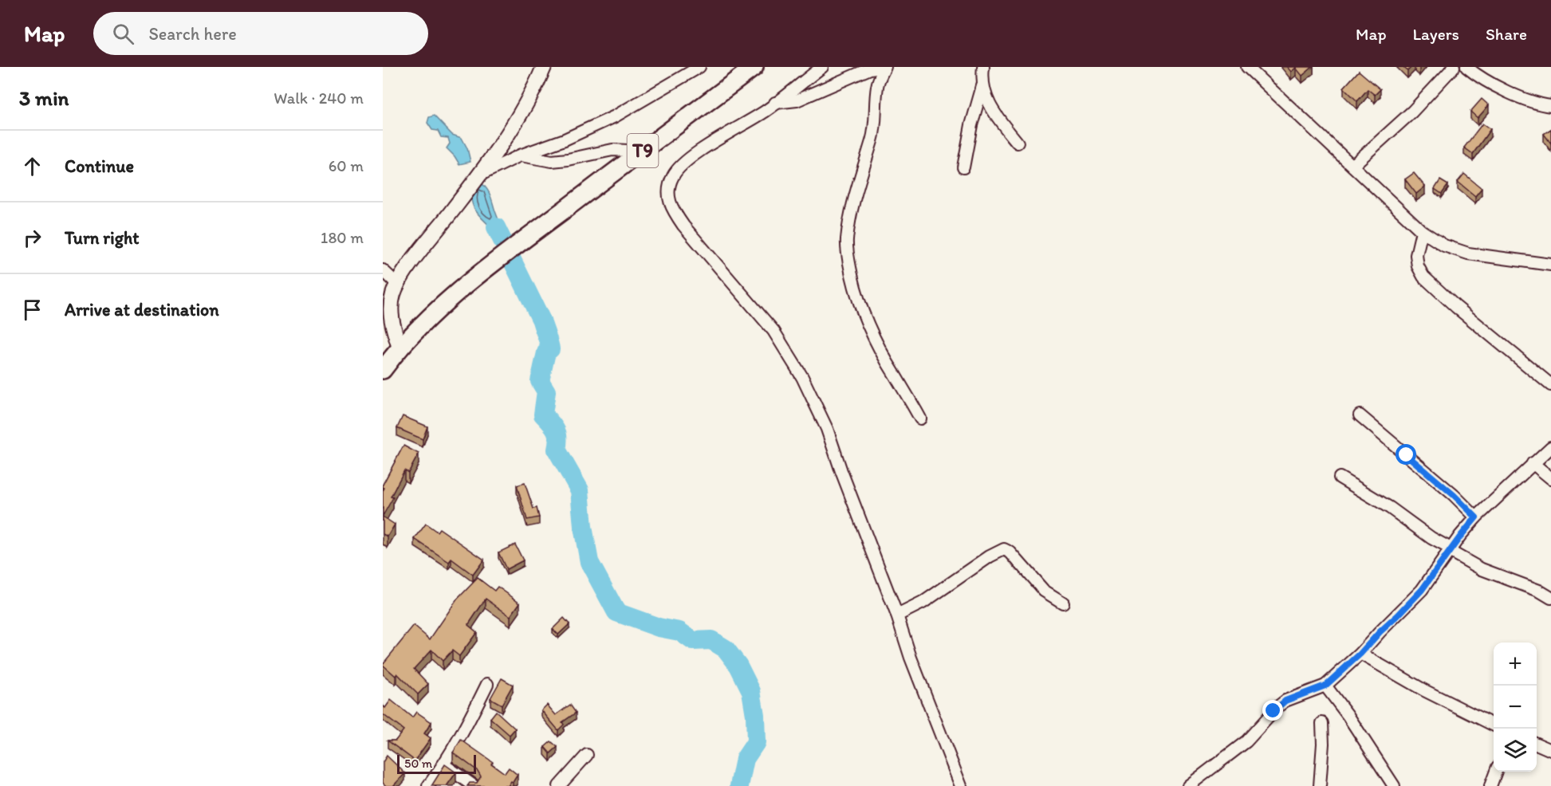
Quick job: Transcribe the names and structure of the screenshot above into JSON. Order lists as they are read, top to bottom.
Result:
{
  "streets": {
    "highway": ["T9"]
  },
  "scale_bar": "50 m",
  "page": {
    "header": "Map",
    "search": "Search here",
    "nav": ["Map", "Layers", "Share"],
    "heading": ["3 min", "Walk · 240 m"],
    "list": [
      ["Continue", "60 m"],
      ["Turn right", "180 m"],
      "Arrive at destination"
    ],
    "map_buttons": ["+", "−"],
    "scale": "50 m"
  }
}
